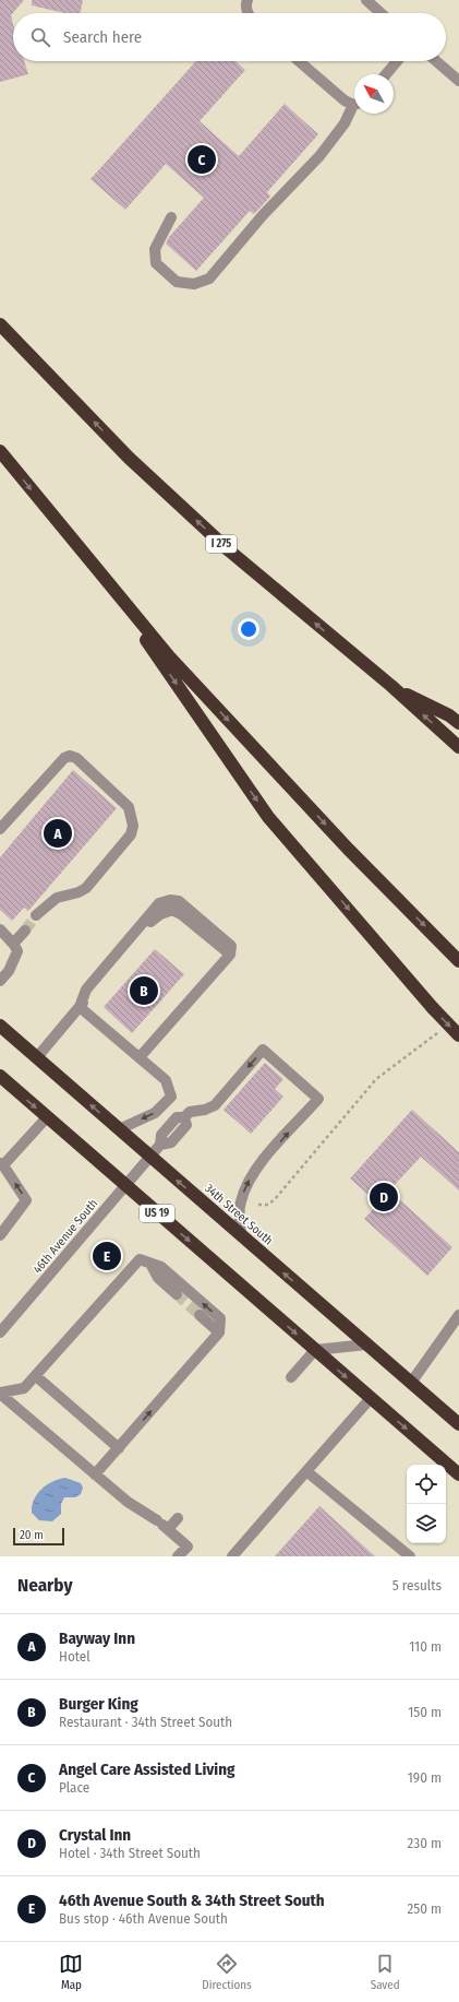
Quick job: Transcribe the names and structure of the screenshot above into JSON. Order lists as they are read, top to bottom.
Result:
{
  "streets": {
    "highway": ["I 275", "US 19", "34th Street South"],
    "street": ["46th Avenue South"]
  },
  "crossings": [
    ["US 19", "46th Avenue South"],
    ["34th Street South", "46th Avenue South"]
  ],
  "scale_bar": "20 m",
  "north": "top left",
  "page": {
    "search": "Search here",
    "pins": [
      "C",
      "A",
      "B",
      "D",
      "E"
    ],
    "scale": "20 m",
    "heading": ["Nearby", "5 results"],
    "list": [
      {
        "mark": "A",
        "name": "Bayway Inn",
        "note": "Hotel",
        "value": "110 m"
      },
      {
        "mark": "B",
        "name": "Burger King",
        "note": "Restaurant · 34th Street South",
        "value": "150 m"
      },
      {
        "mark": "C",
        "name": "Angel Care Assisted Living",
        "note": "Place",
        "value": "190 m"
      },
      {
        "mark": "D",
        "name": "Crystal Inn",
        "note": "Hotel · 34th Street South",
        "value": "230 m"
      },
      {
        "mark": "E",
        "name": "46th Avenue South & 34th Street South",
        "note": "Bus stop · 46th Avenue South",
        "value": "250 m"
      }
    ],
    "nav": ["Map", "Directions", "Saved"]
  }
}
